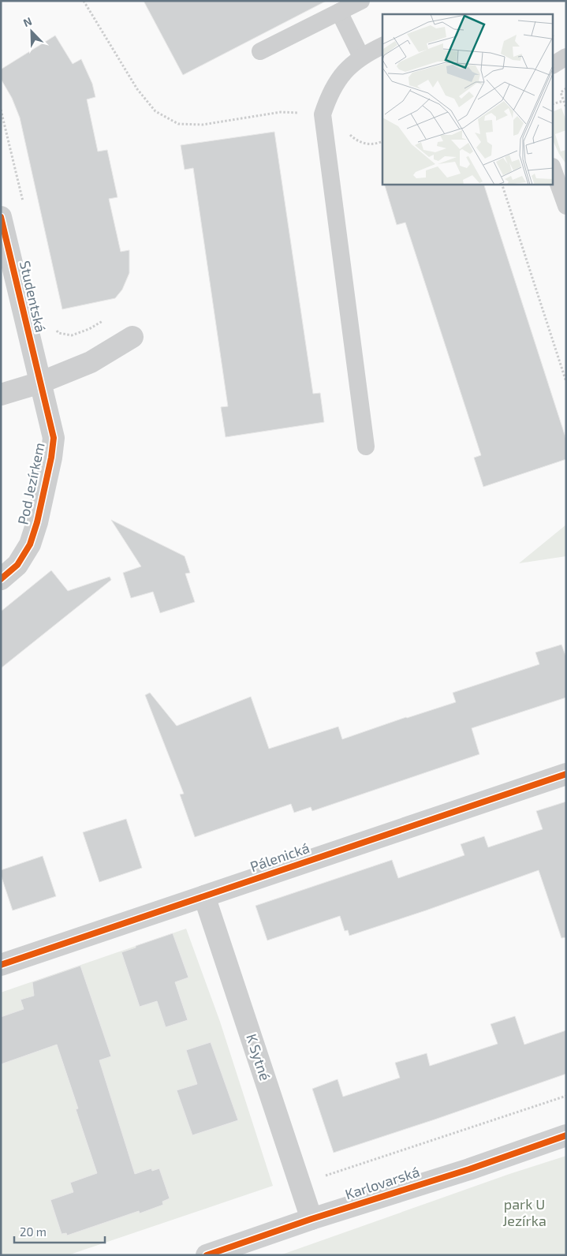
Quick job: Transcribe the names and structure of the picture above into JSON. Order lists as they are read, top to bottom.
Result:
{
  "streets": {
    "street": [
      "Studentská",
      "Pod Jezírkem",
      "Pálenická",
      "K Sytné",
      "Karlovarská"
    ]
  },
  "crossings": [
    ["Studentská", "Pod Jezírkem"],
    ["Pálenická", "K Sytné"],
    ["K Sytné", "Karlovarská"]
  ],
  "parks": ["park U Jezírka"],
  "scale_bar": "20 m",
  "north": "top left"
}
